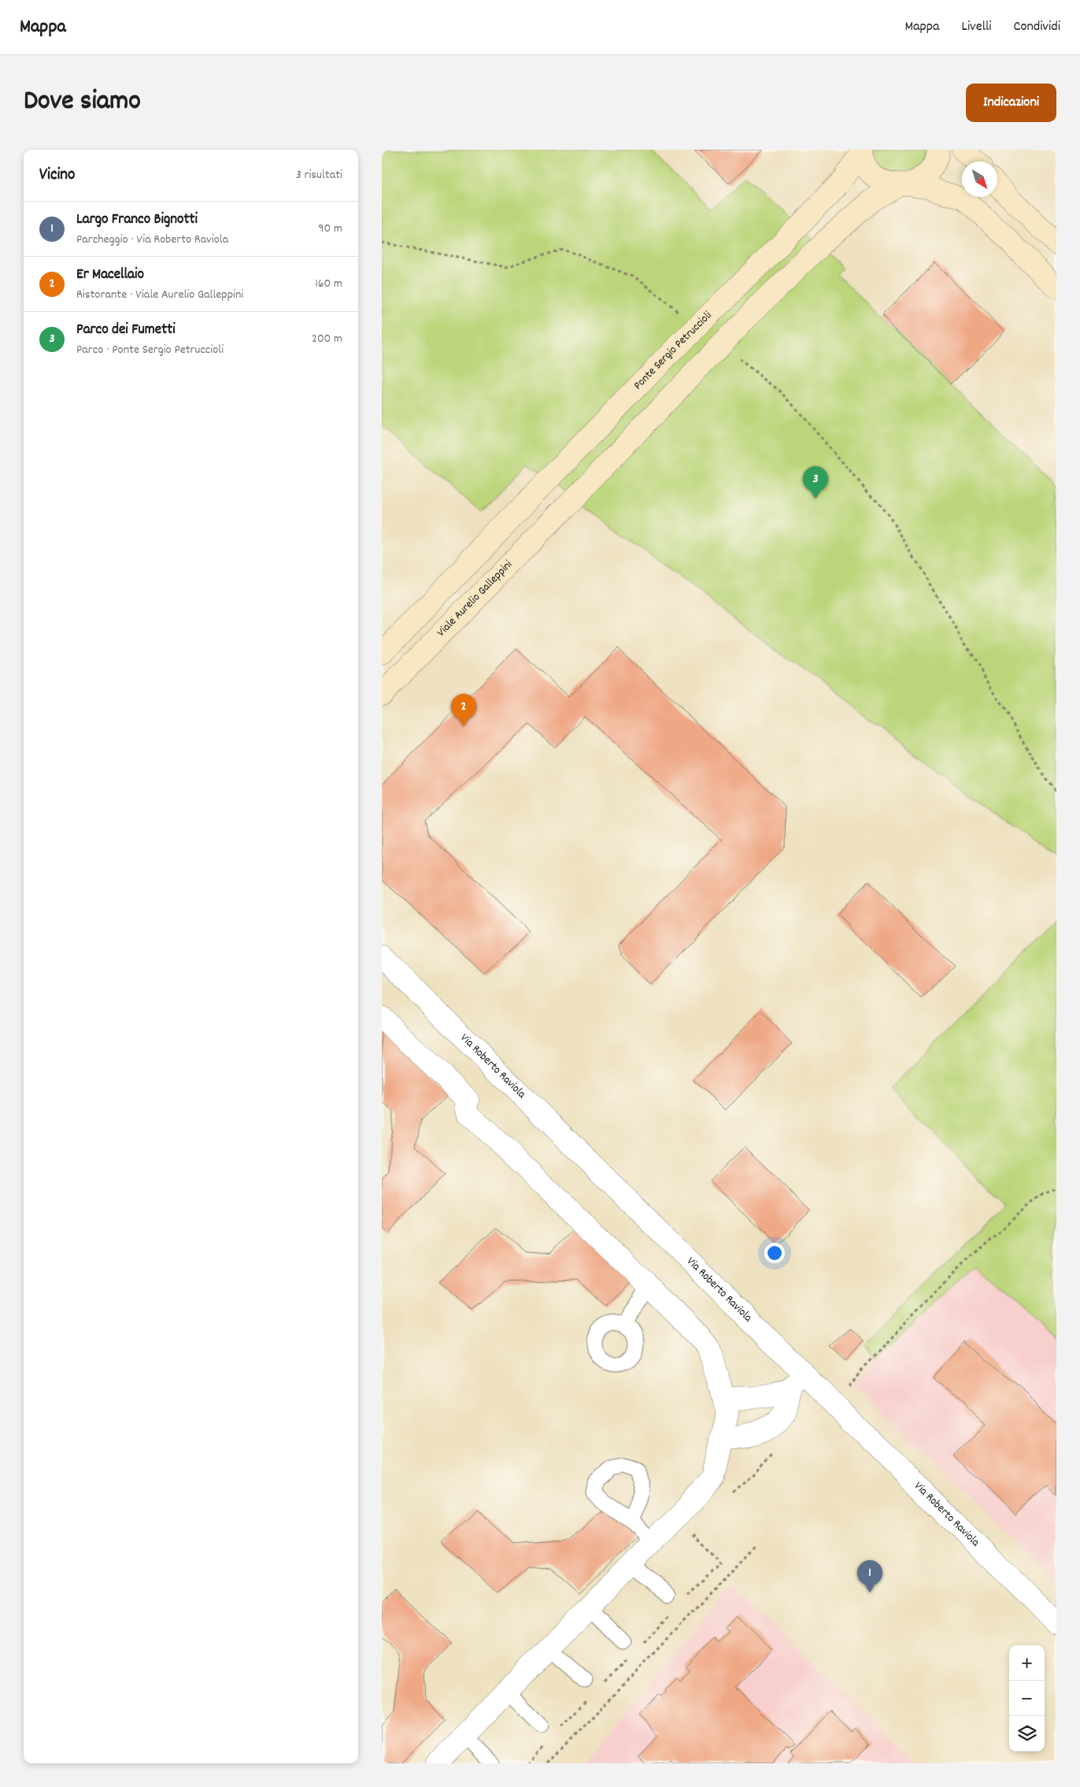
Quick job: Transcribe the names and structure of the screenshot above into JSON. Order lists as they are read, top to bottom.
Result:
{
  "streets": {
    "street": ["Ponte Sergio Petruccioli", "Viale Aurelio Galleppini", "Via Roberto Raviola"]
  },
  "north": "bottom right",
  "page": {
    "header": "Mappa",
    "nav": ["Mappa", "Livelli", "Condividi"],
    "title": "Dove siamo",
    "buttons": "Indicazioni",
    "heading": ["Vicino", "3 risultati"],
    "list": [
      {
        "mark": "1",
        "name": "Largo Franco Bignotti",
        "note": "Parcheggio · Via Roberto Raviola",
        "value": "90 m"
      },
      {
        "mark": "2",
        "name": "Er Macellaio",
        "note": "Ristorante · Viale Aurelio Galleppini",
        "value": "160 m"
      },
      {
        "mark": "3",
        "name": "Parco dei Fumetti",
        "note": "Parco · Ponte Sergio Petruccioli",
        "value": "200 m"
      }
    ],
    "pins": ["3", "2", "1"],
    "map_buttons": ["+", "−"]
  }
}
